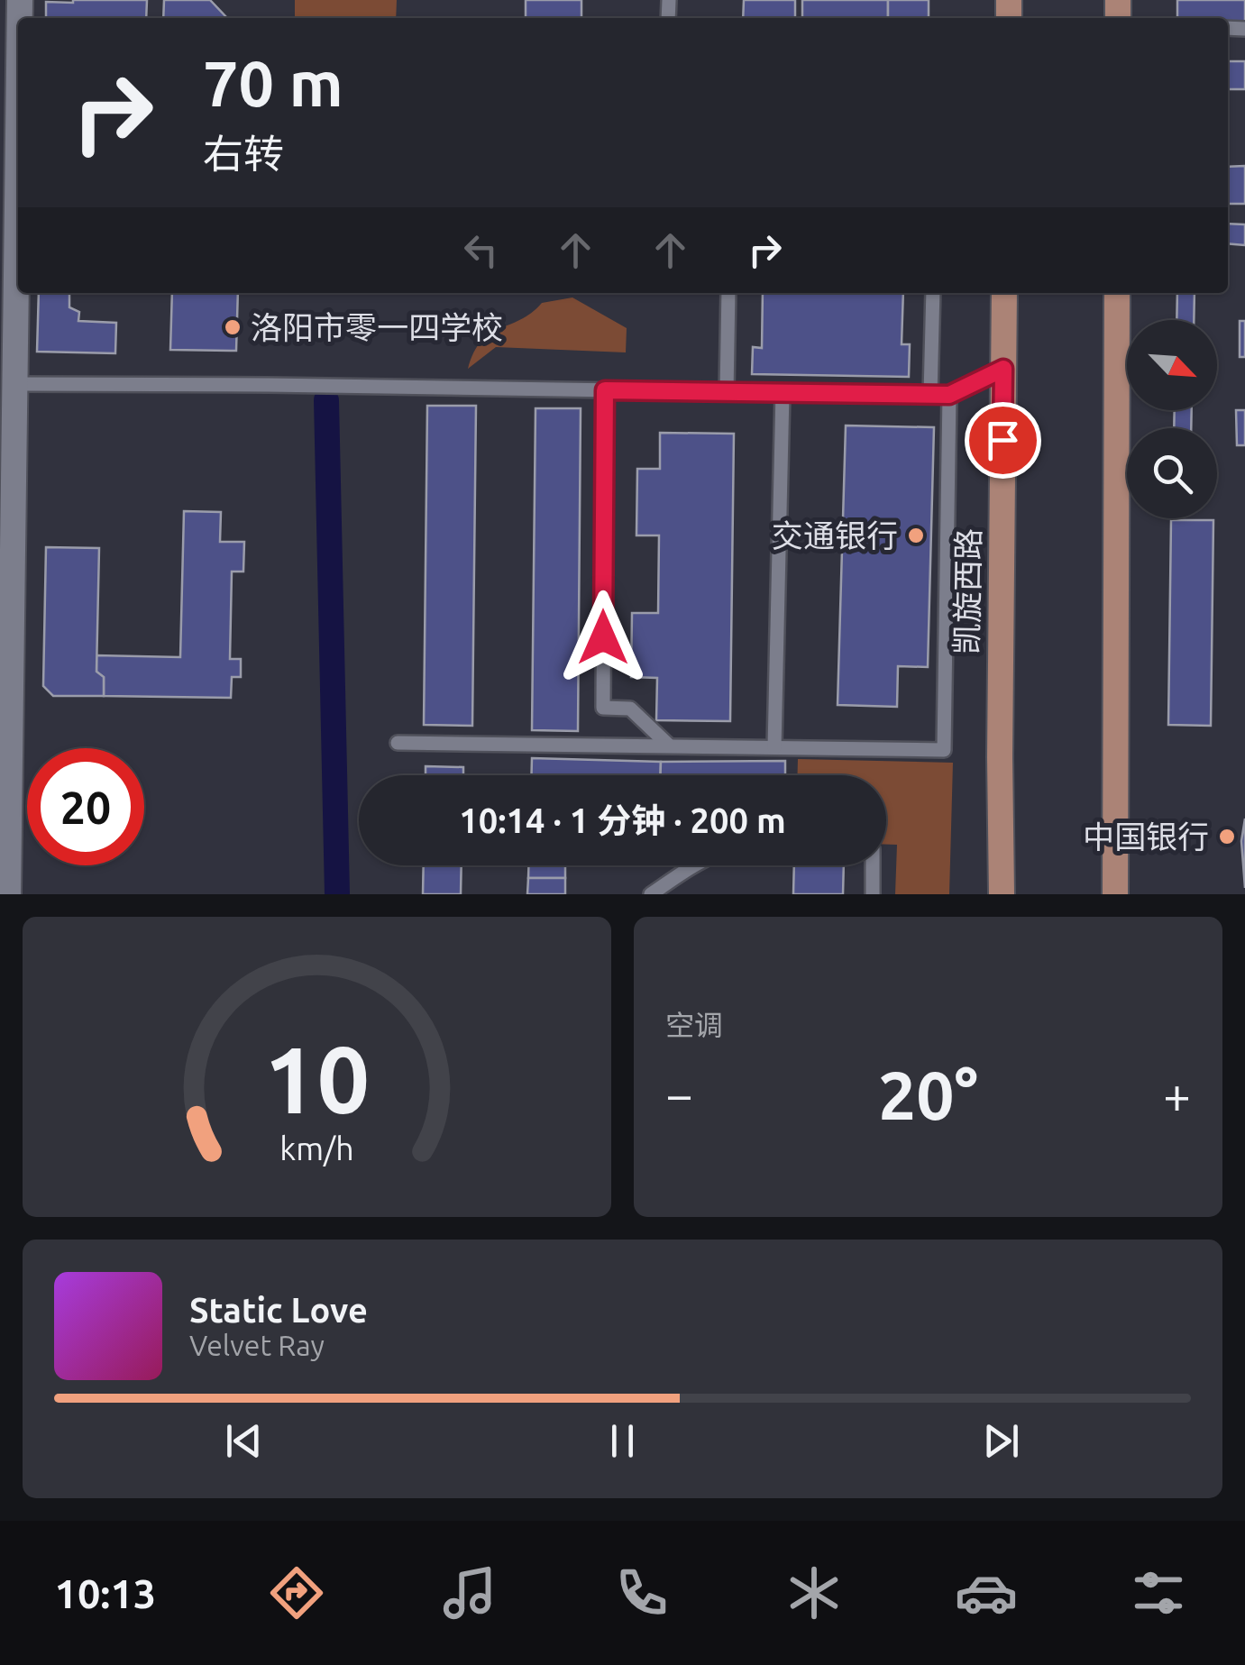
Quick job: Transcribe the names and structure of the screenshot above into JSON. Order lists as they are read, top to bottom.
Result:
{
  "streets": {
    "main road": ["凯旋西路"]
  },
  "places": ["洛阳市零一四学校", "交通银行", "中国银行"],
  "north": "bottom right",
  "page": {
    "turn": ["70 m", "右转"],
    "limit": "20",
    "trip": "10:14 · 1 分钟 · 200 m",
    "tile": "空调",
    "heat": ["−", "20°", "+"],
    "song": ["Static Love", "Velvet Ray"],
    "tabs": "10:13",
    "gauge": ["10", "km/h"]
  }
}
